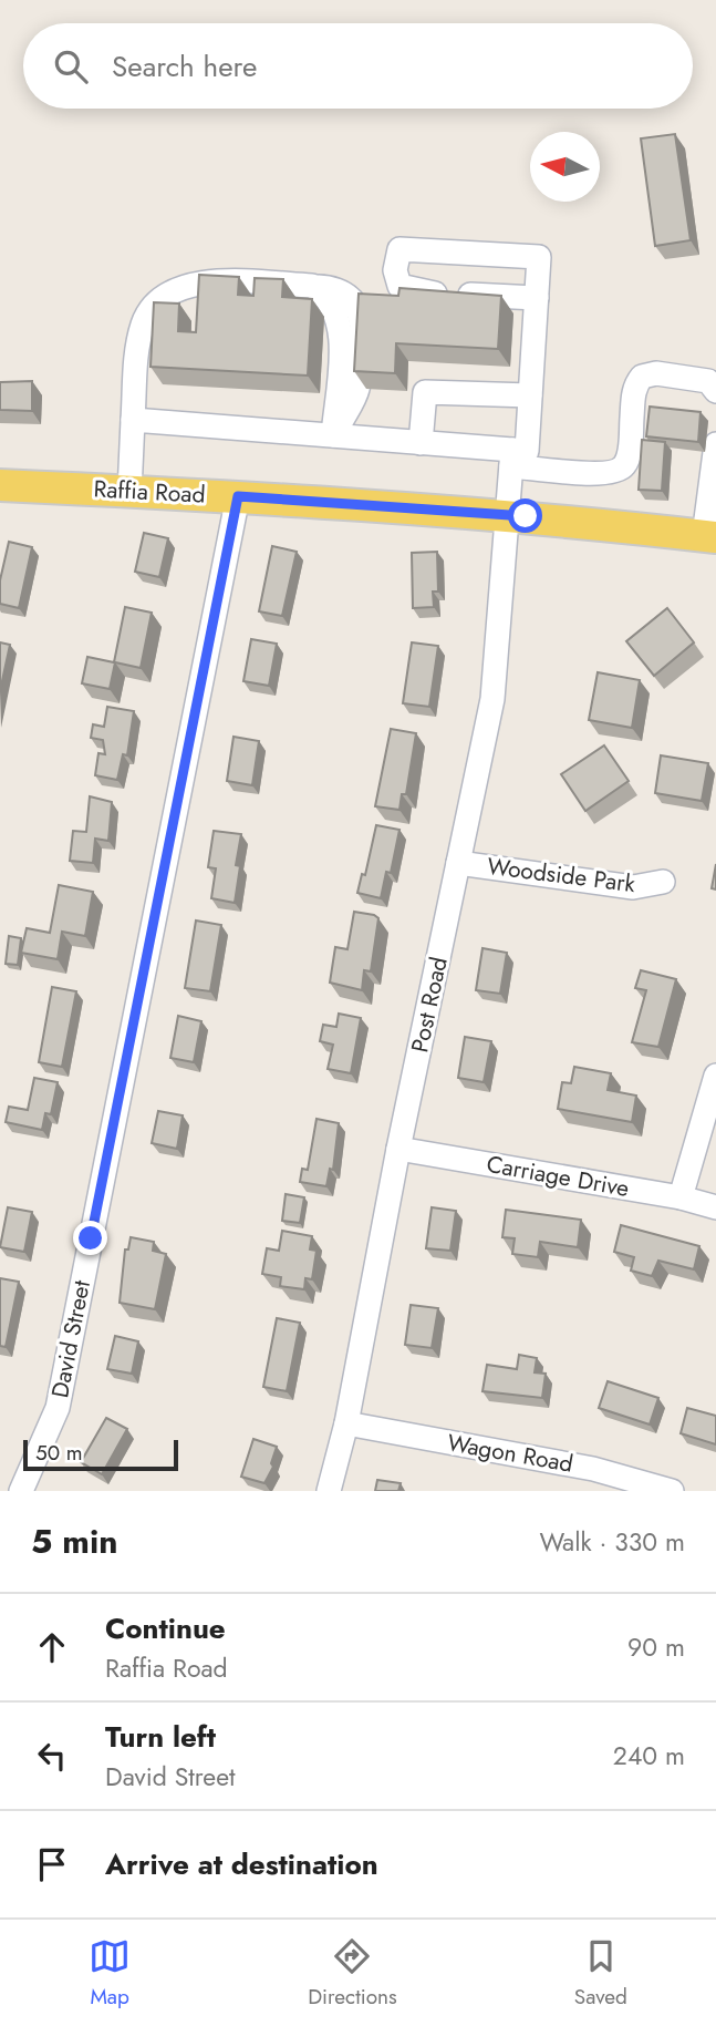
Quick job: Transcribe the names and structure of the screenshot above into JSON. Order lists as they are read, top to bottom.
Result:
{
  "streets": {
    "main road": ["Raffia Road"],
    "street": [
      "Woodside Park",
      "Post Road",
      "Carriage Drive",
      "David Street",
      "Wagon Road"
    ]
  },
  "crossings": [
    ["Raffia Road", "Post Road"],
    ["Raffia Road", "David Street"],
    ["Woodside Park", "Post Road"],
    ["Post Road", "Carriage Drive"],
    ["Post Road", "Wagon Road"]
  ],
  "scale_bar": "50 m",
  "north": "left",
  "page": {
    "search": "Search here",
    "scale": "50 m",
    "heading": ["5 min", "Walk · 330 m"],
    "list": [
      ["Continue", "Raffia Road", "90 m"],
      ["Turn left", "David Street", "240 m"],
      "Arrive at destination"
    ],
    "nav": ["Map", "Directions", "Saved"]
  }
}
